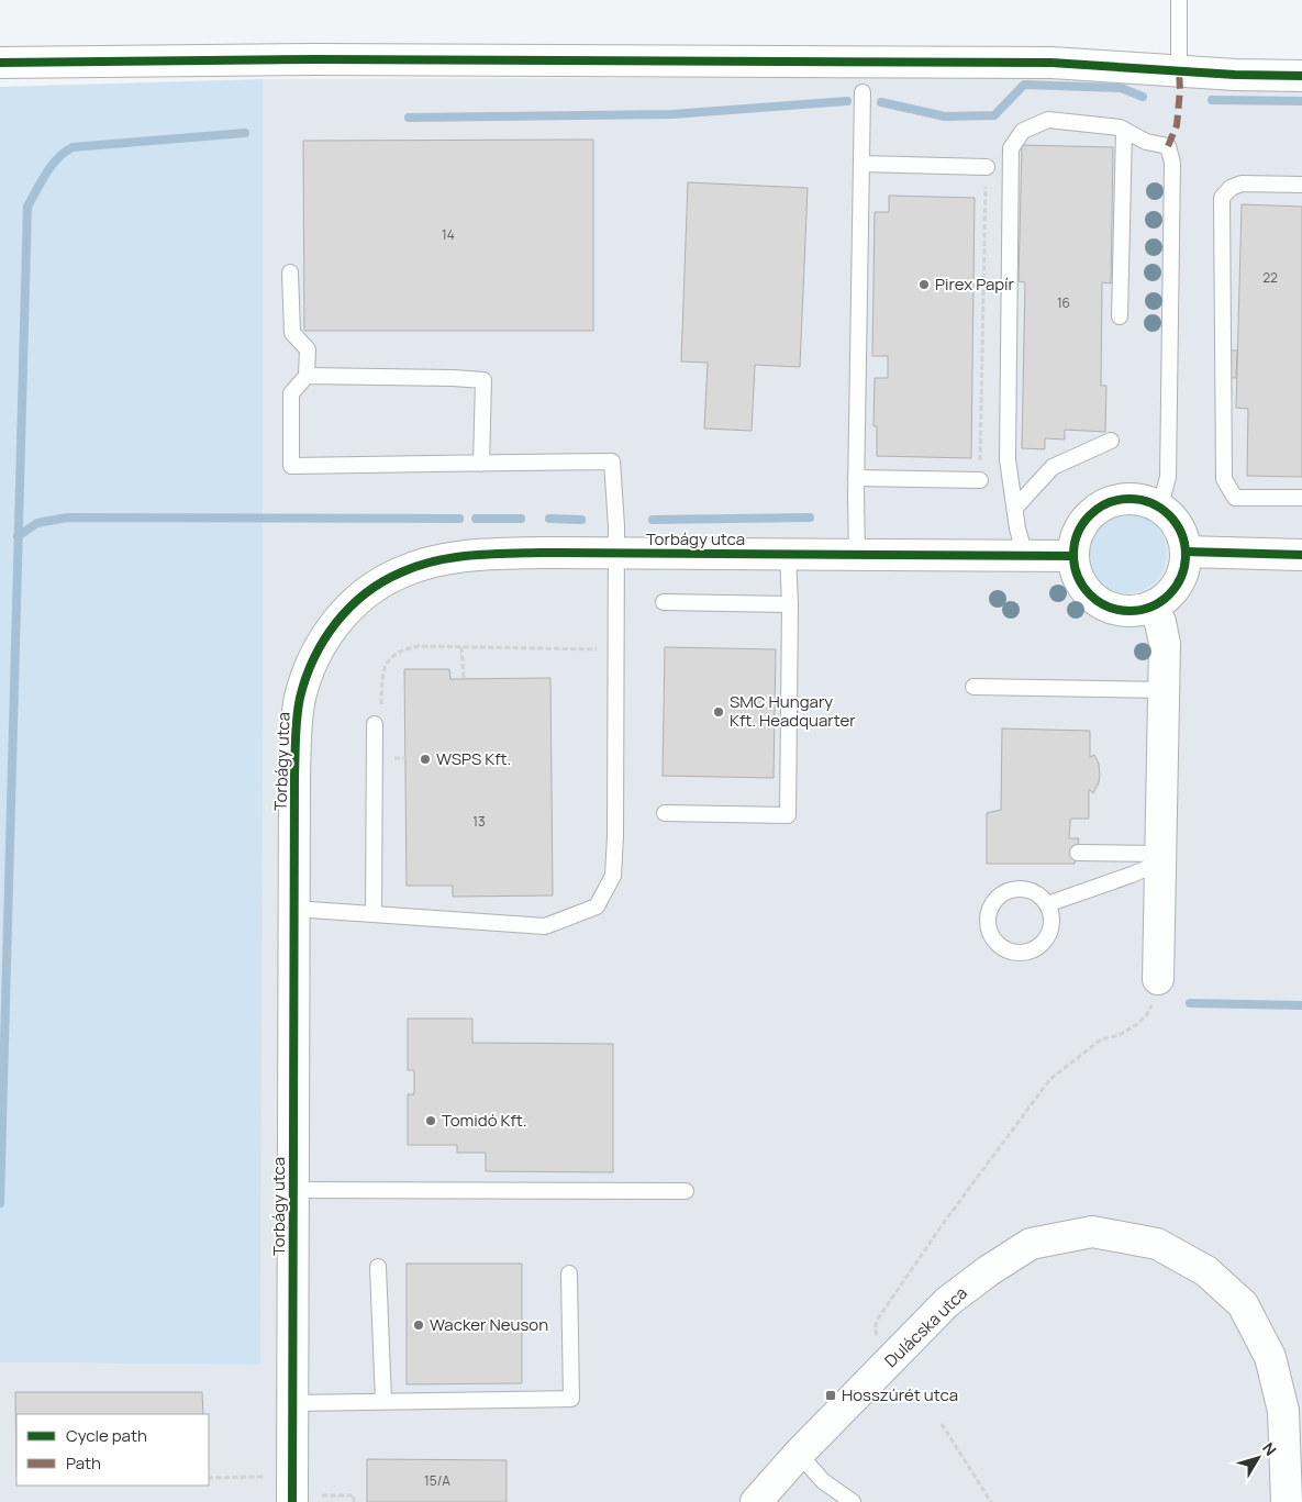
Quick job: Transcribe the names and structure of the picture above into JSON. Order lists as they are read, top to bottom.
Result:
{
  "streets": {
    "street": ["Torbágy utca", "Dulácska utca"]
  },
  "places": {
    "other": [
      "Pirex Papír",
      "SMC Hungary Kft. Headquarter",
      "WSPS Kft.",
      "Tomidó Kft.",
      "Wacker Neuson"
    ],
    "transit": ["Hosszúrét utca"]
  },
  "house_numbers": [
    "14",
    "22",
    "16",
    "13",
    "15/A"
  ],
  "legend": ["Cycle path", "Path"],
  "north": "top right"
}
